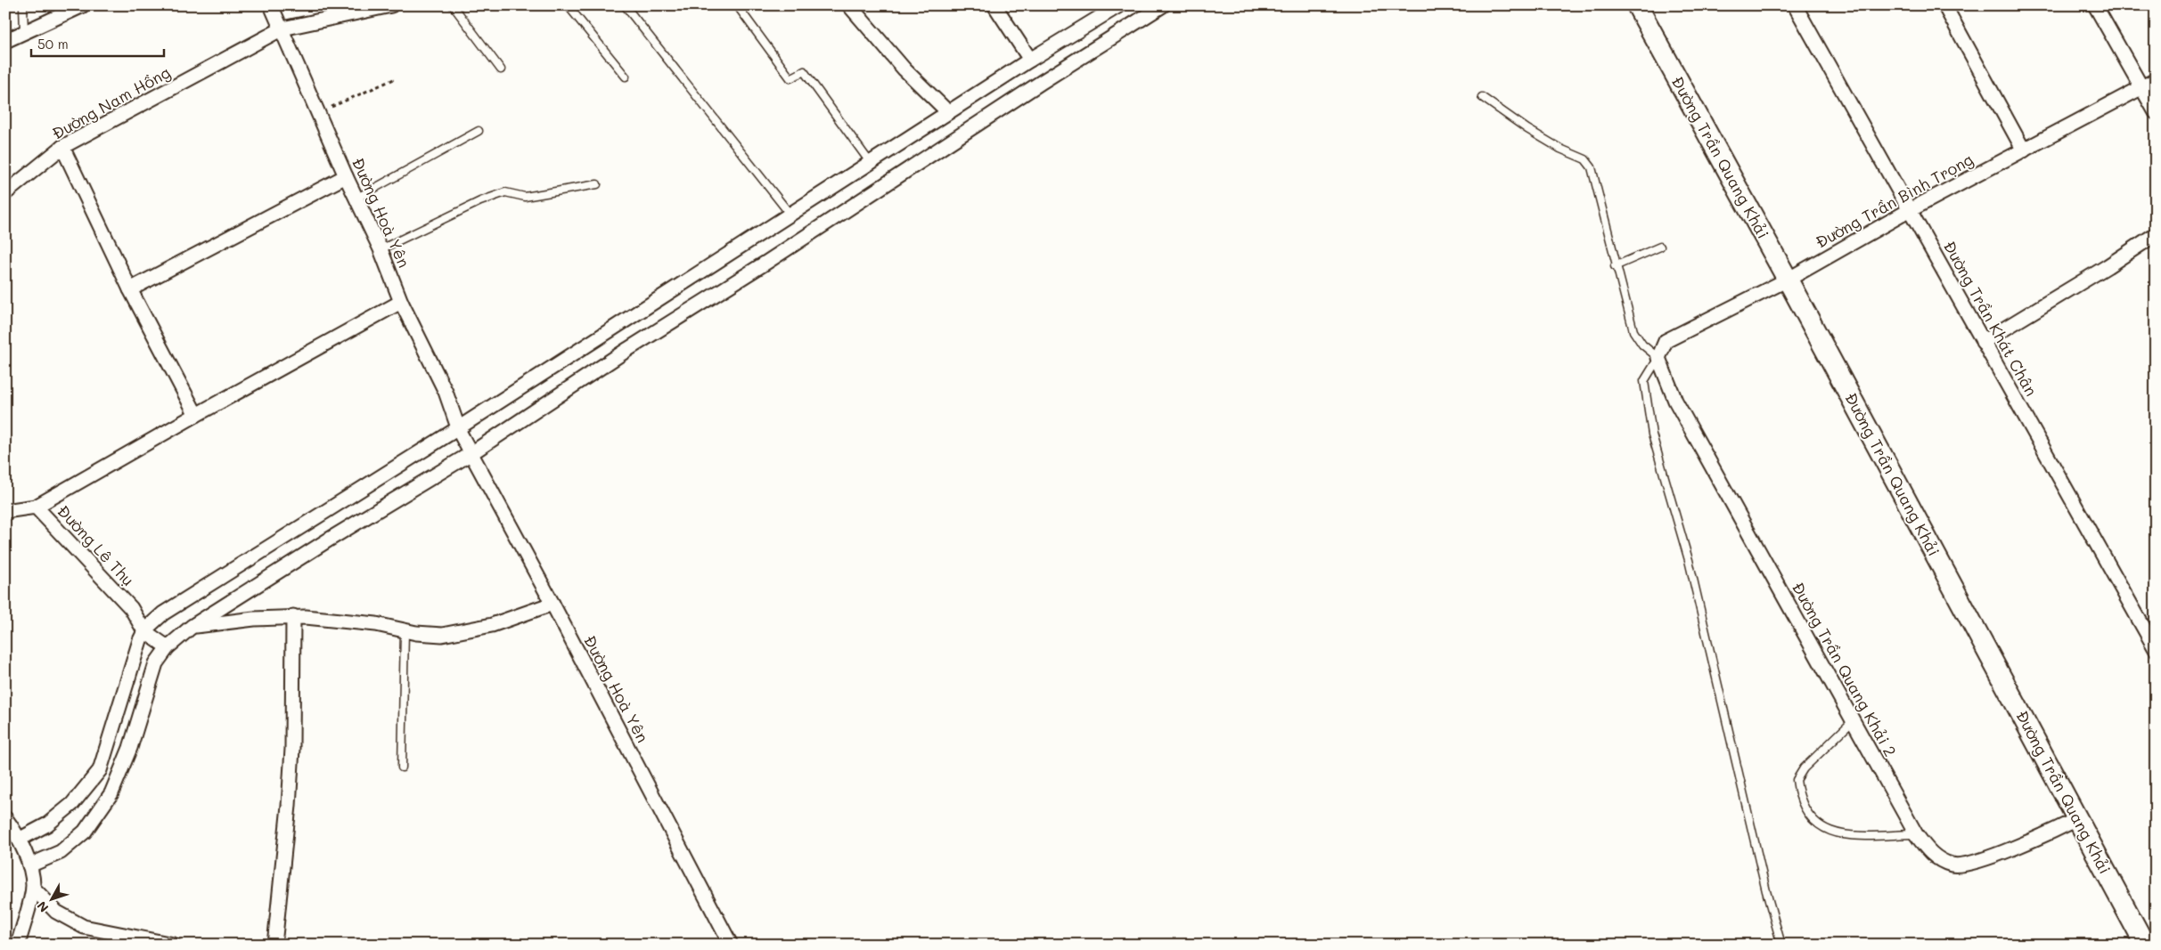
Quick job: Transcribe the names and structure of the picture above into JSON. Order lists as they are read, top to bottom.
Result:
{
  "streets": {
    "main road": ["Đường Trần Quang Khải"],
    "street": [
      "Đường Nam Hồng",
      "Đường Trần Bình Trọng",
      "Đường Hoà Yên",
      "Đường Trần Khát Chân",
      "Đường Lê Thụ",
      "Đường Trần Quang Khải 2"
    ]
  },
  "crossings": [
    ["Đường Nam Hồng", "Đường Hoà Yên"],
    ["Đường Trần Quang Khải", "Đường Trần Bình Trọng"],
    ["Đường Trần Quang Khải", "Đường Trần Quang Khải 2"],
    ["Đường Trần Bình Trọng", "Đường Trần Khát Chân"],
    ["Đường Trần Bình Trọng", "Đường Trần Quang Khải 2"]
  ],
  "scale_bar": "50 m",
  "north": "bottom left"
}
